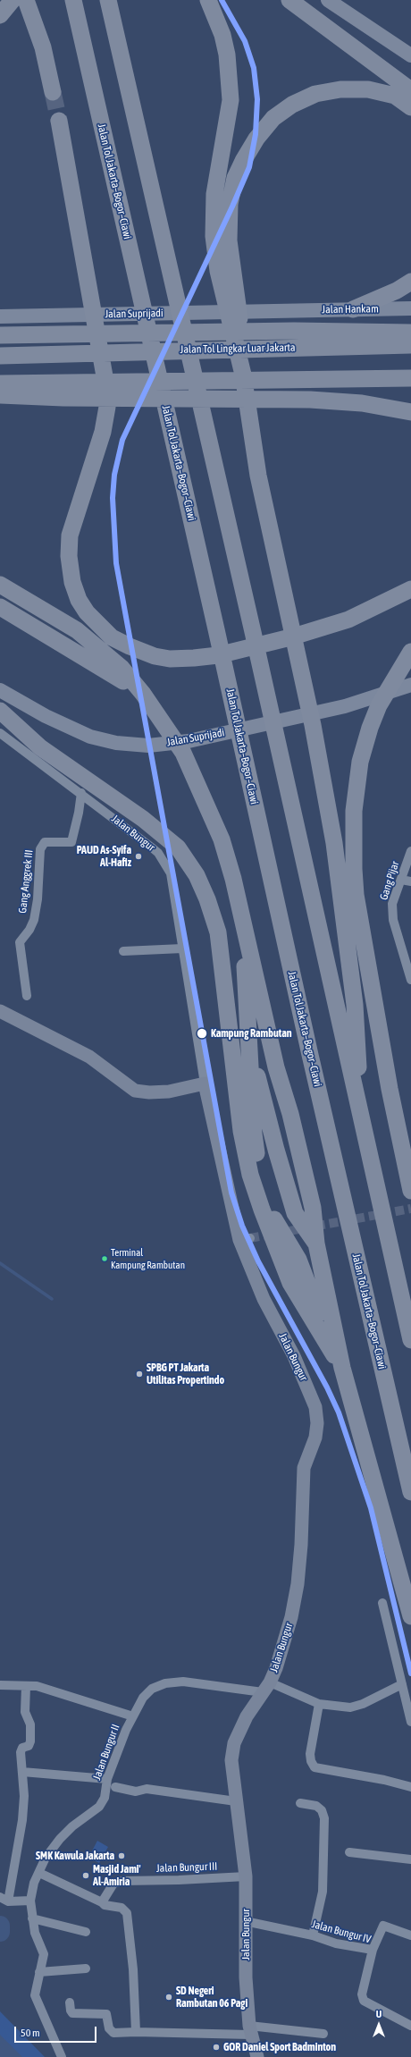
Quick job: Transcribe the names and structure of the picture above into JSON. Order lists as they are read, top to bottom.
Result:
{
  "streets": {
    "highway": ["Jalan Tol Jakarta–Bogor–Ciawi", "Jalan Tol Lingkar Luar Jakarta"],
    "main road": ["Jalan Hankam", "Jalan Suprijadi"],
    "street": [
      "Jalan Bungur",
      "Gang Pijar",
      "Gang Anggrek III",
      "Jalan Bungur II",
      "Jalan Bungur III",
      "Jalan Bungur IV"
    ]
  },
  "crossings": [
    ["Jalan Hankam", "Jalan Suprijadi"],
    ["Jalan Bungur", "Gang Anggrek III"],
    ["Jalan Bungur", "Jalan Bungur II"],
    ["Jalan Bungur", "Jalan Bungur III"],
    ["Jalan Bungur", "Jalan Bungur IV"]
  ],
  "places": [
    "PAUD As-Syifa Al-Hafiz",
    "Kampung Rambutan",
    "Terminal Kampung Rambutan",
    "SPBG PT Jakarta Utilitas Propertindo",
    "SMK Kawula Jakarta",
    "Masjid Jami' Al-Amiria",
    "SD Negeri Rambutan 06 Pagi",
    "GOR Daniel Sport Badminton"
  ],
  "scale_bar": "50 m",
  "north": "top"
}
